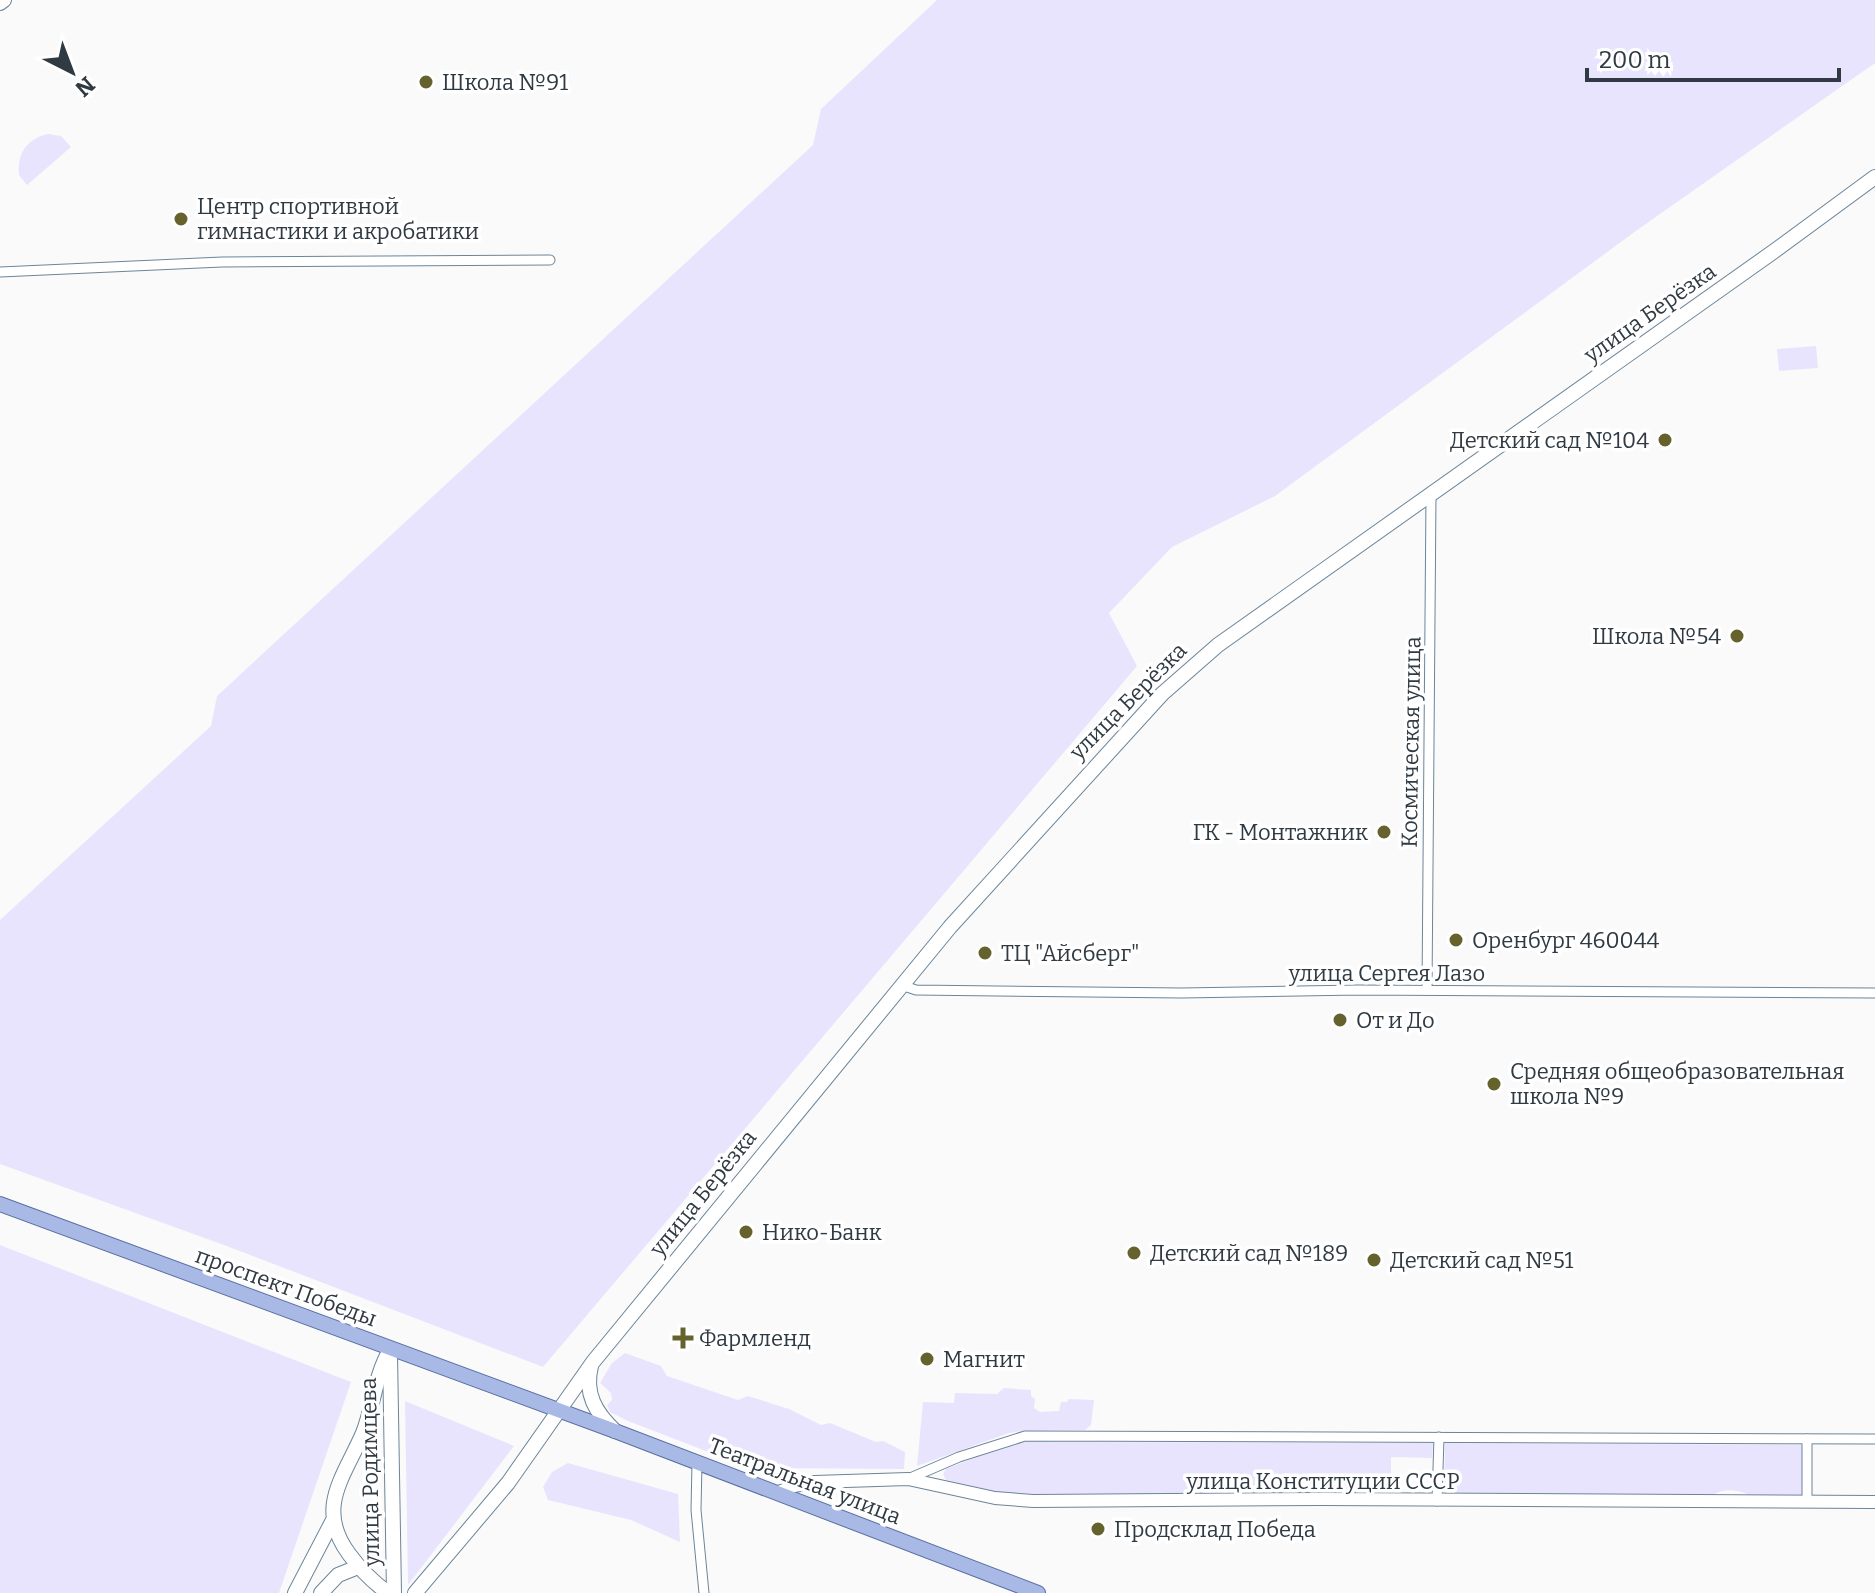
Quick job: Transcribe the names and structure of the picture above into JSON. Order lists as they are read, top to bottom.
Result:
{
  "streets": {
    "main road": [
      "улица Берёзка",
      "проспект Победы",
      "улица Родимцева",
      "Театральная улица"
    ],
    "street": ["Космическая улица", "улица Сергея Лазо", "улица Конституции СССР"]
  },
  "crossings": [
    ["улица Берёзка", "Космическая улица"],
    ["улица Берёзка", "улица Сергея Лазо"],
    ["улица Берёзка", "проспект Победы"],
    ["улица Берёзка", "Театральная улица"],
    ["Космическая улица", "улица Сергея Лазо"],
    ["проспект Победы", "улица Родимцева"],
    ["проспект Победы", "Театральная улица"],
    ["Театральная улица", "улица Конституции СССР"]
  ],
  "places": {
    "other": [
      "Школа №91",
      "Центр спортивной гимнастики и акробатики",
      "Детский сад №104",
      "Школа №54",
      "ГК - Монтажник",
      "Оренбург 460044",
      "ТЦ \"Айсберг\"",
      "От и До",
      "Средняя общеобразовательная школа №9",
      "Нико-Банк",
      "Детский сад №189",
      "Детский сад №51",
      "Магнит",
      "Продсклад Победа"
    ],
    "health": ["Фармленд"]
  },
  "scale_bar": "200 m",
  "north": "bottom right"
}
